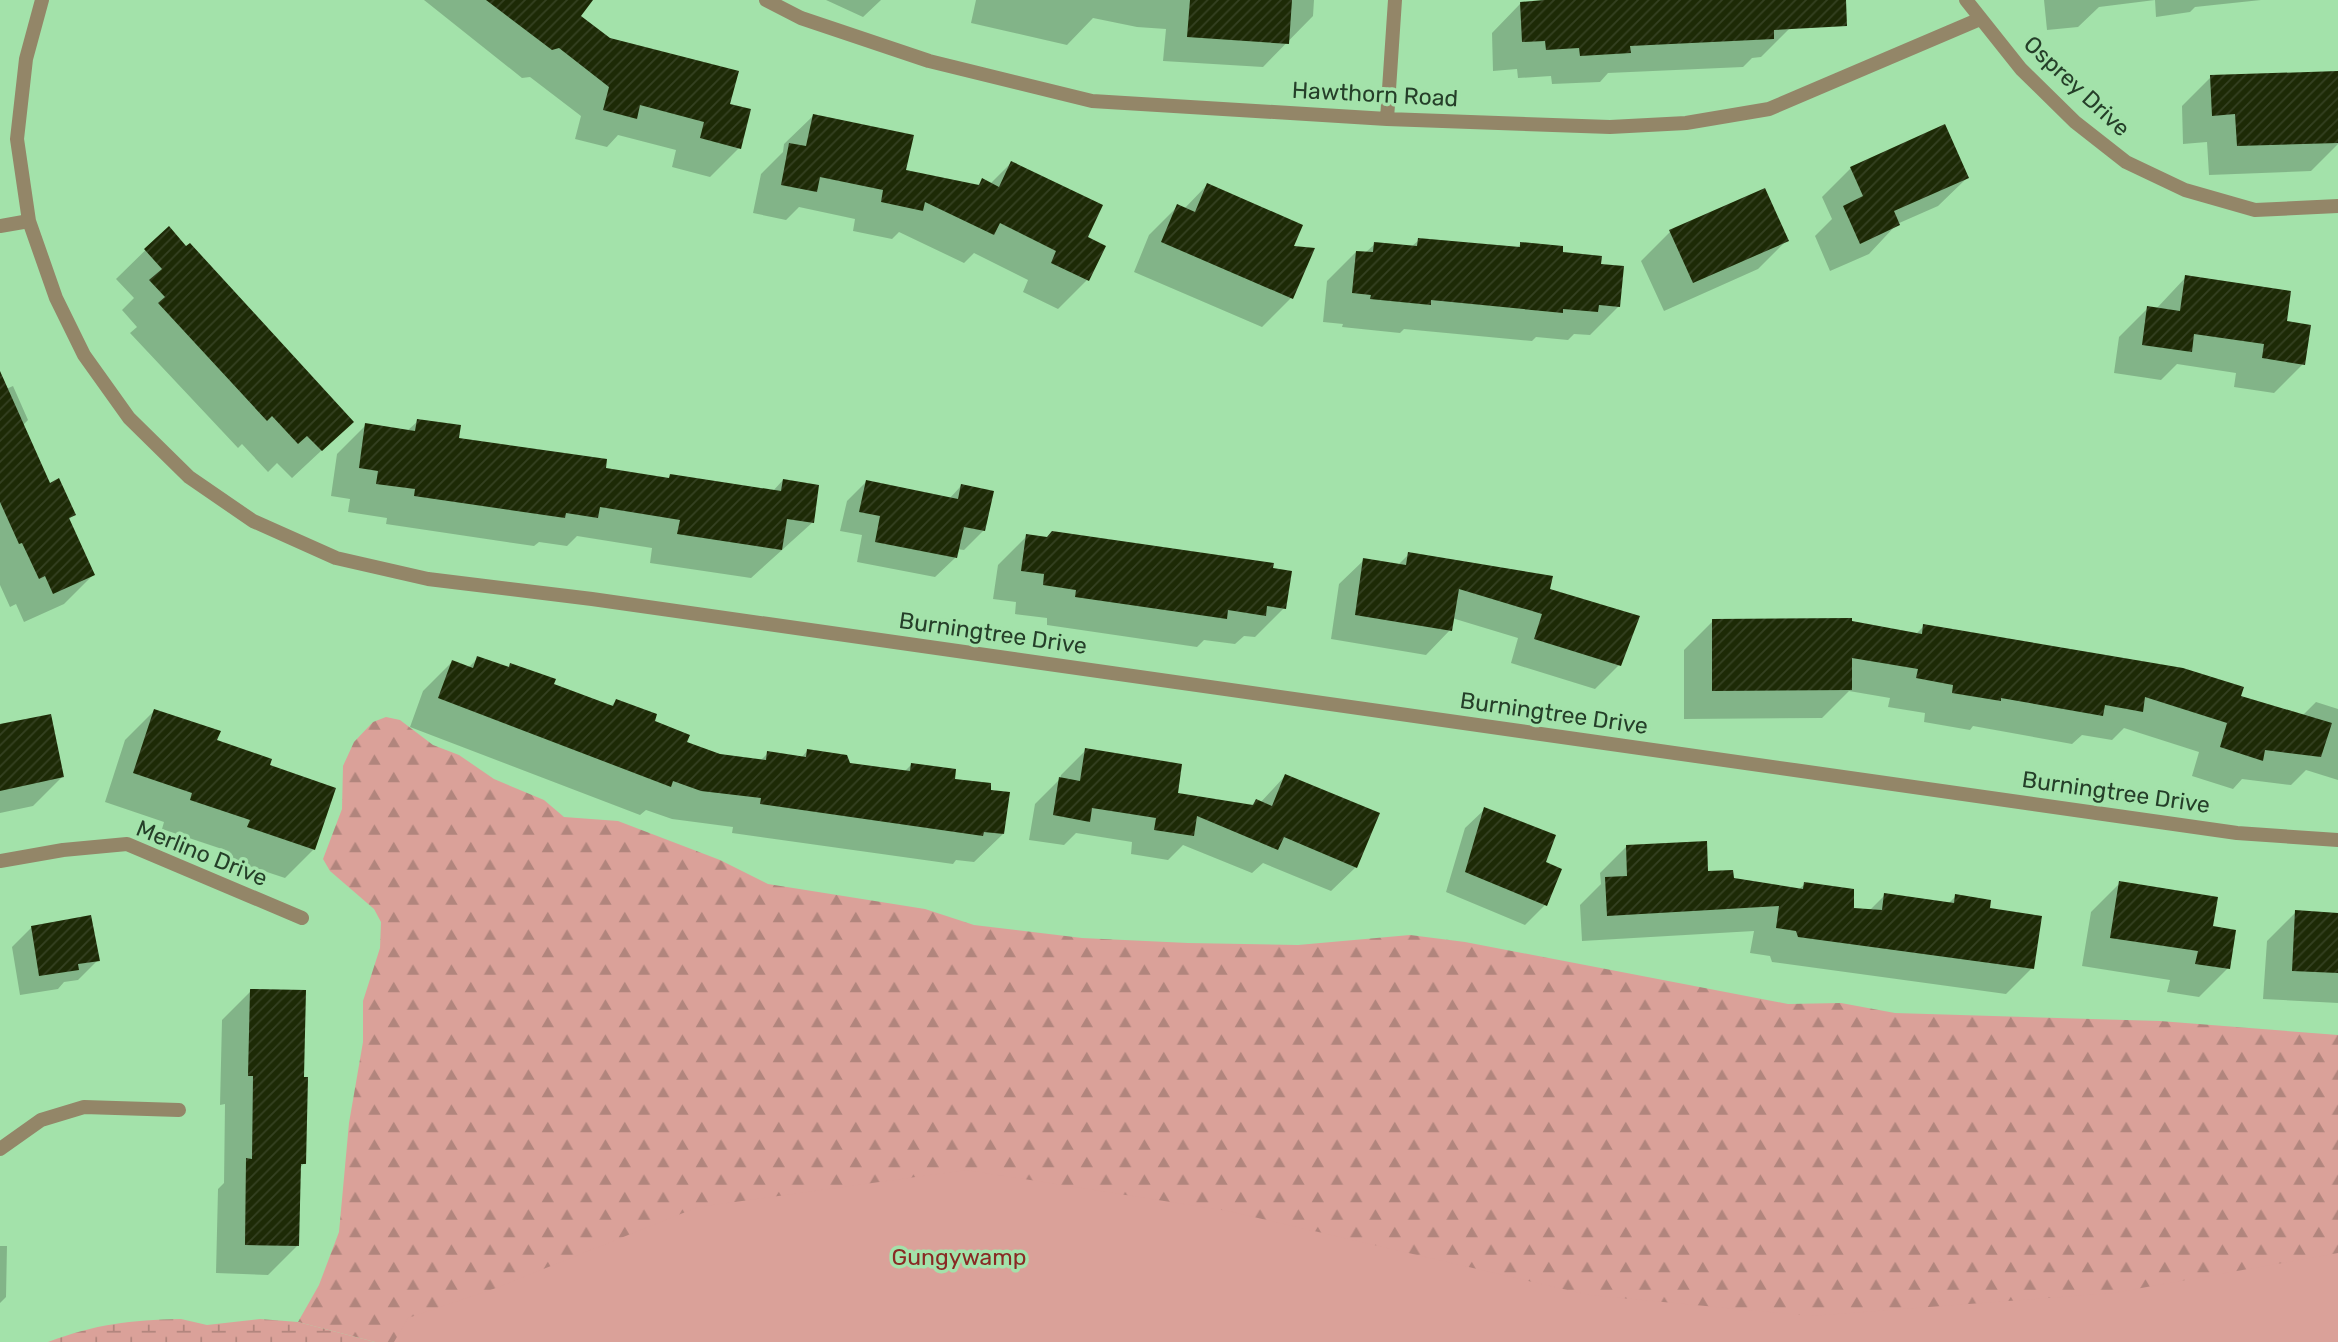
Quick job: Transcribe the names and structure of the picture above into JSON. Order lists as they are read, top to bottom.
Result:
{
  "streets": {
    "street": [
      "Osprey Drive",
      "Hawthorn Road",
      "Burningtree Drive",
      "Merlino Drive"
    ]
  },
  "crossings": [
    ["Osprey Drive", "Hawthorn Road"]
  ],
  "parks": ["Gungywamp"]
}
